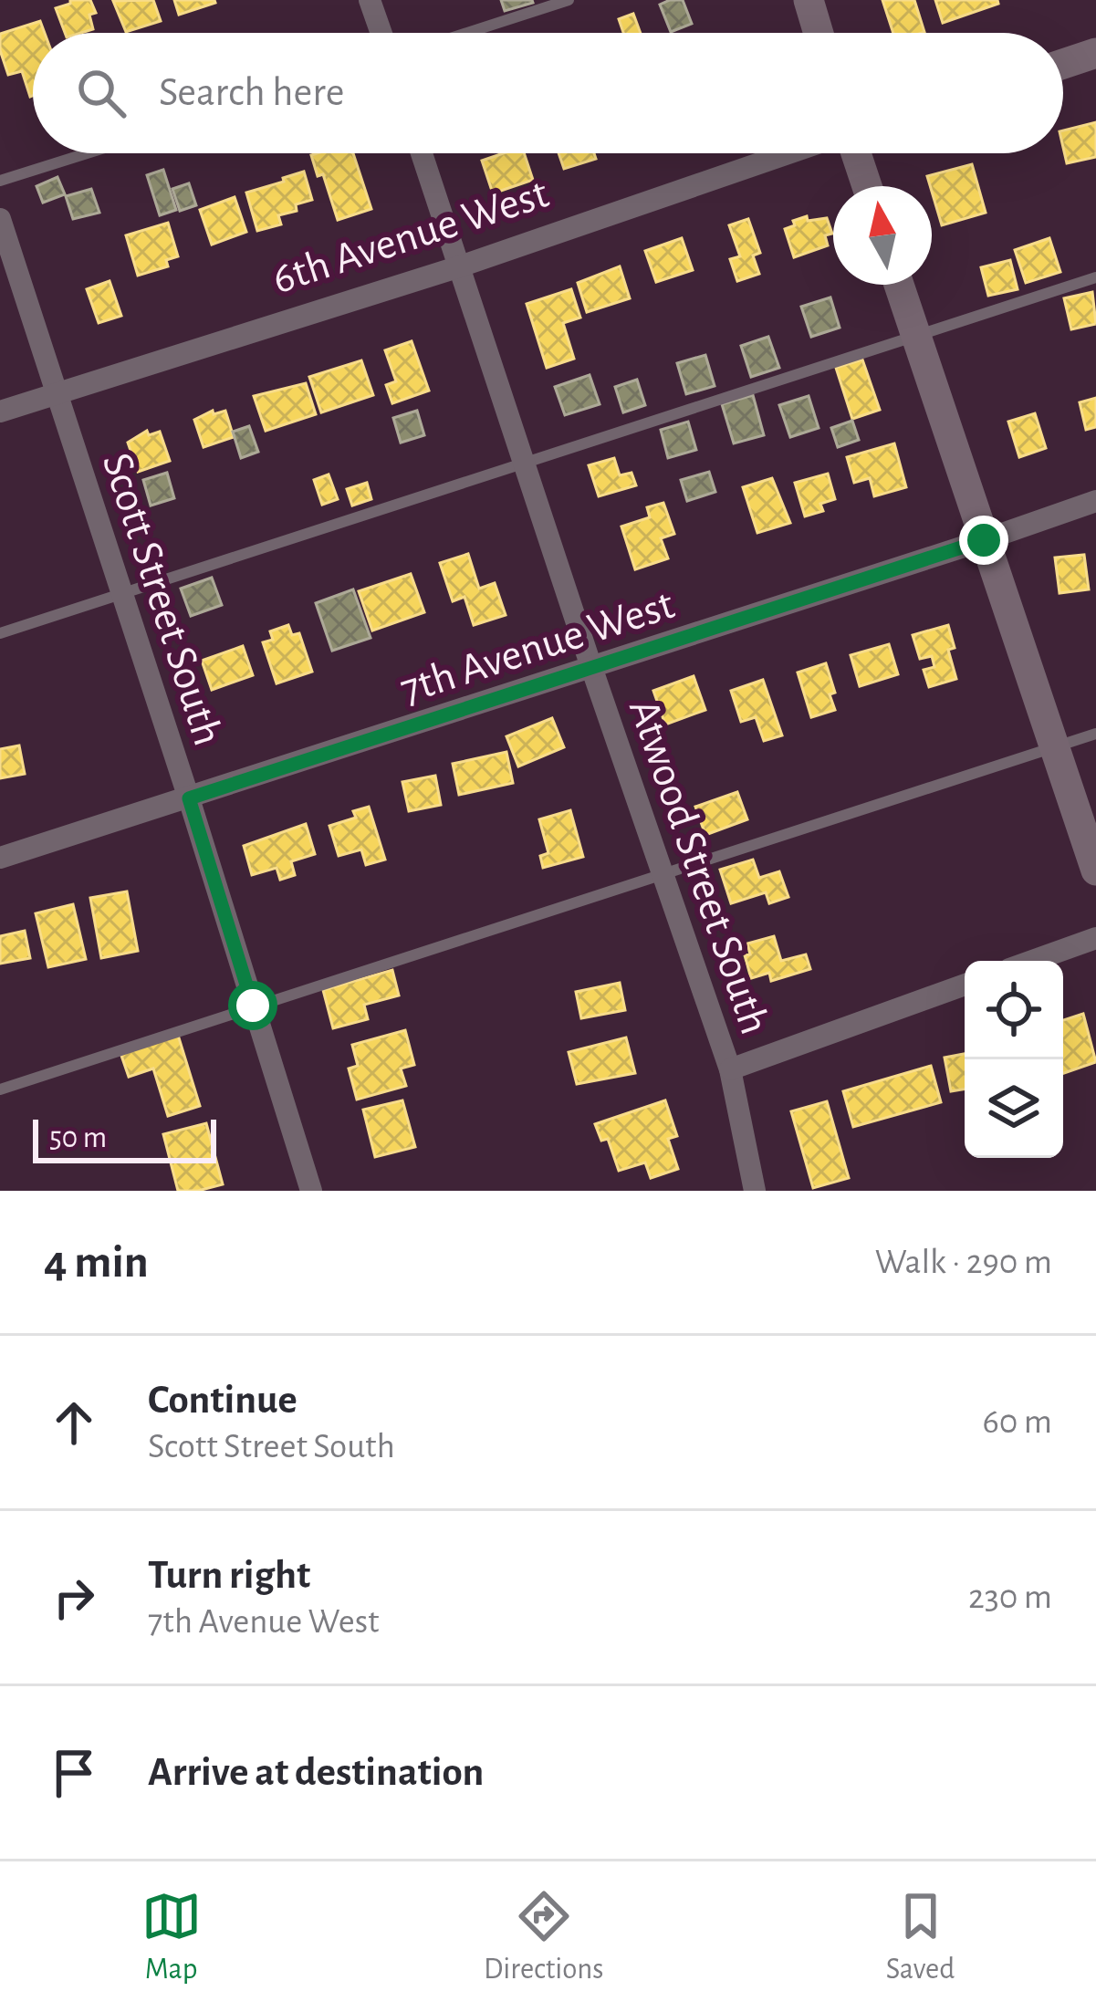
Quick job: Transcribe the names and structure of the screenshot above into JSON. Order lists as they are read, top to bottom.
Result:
{
  "streets": {
    "street": [
      "6th Avenue West",
      "Scott Street South",
      "7th Avenue West",
      "Atwood Street South"
    ]
  },
  "crossings": [
    ["6th Avenue West", "Scott Street South"],
    ["6th Avenue West", "Atwood Street South"],
    ["Scott Street South", "7th Avenue West"],
    ["7th Avenue West", "Atwood Street South"]
  ],
  "scale_bar": "50 m",
  "north": "top",
  "page": {
    "search": "Search here",
    "scale": "50 m",
    "heading": ["4 min", "Walk · 290 m"],
    "list": [
      ["Continue", "Scott Street South", "60 m"],
      ["Turn right", "7th Avenue West", "230 m"],
      "Arrive at destination"
    ],
    "nav": ["Map", "Directions", "Saved"]
  }
}
